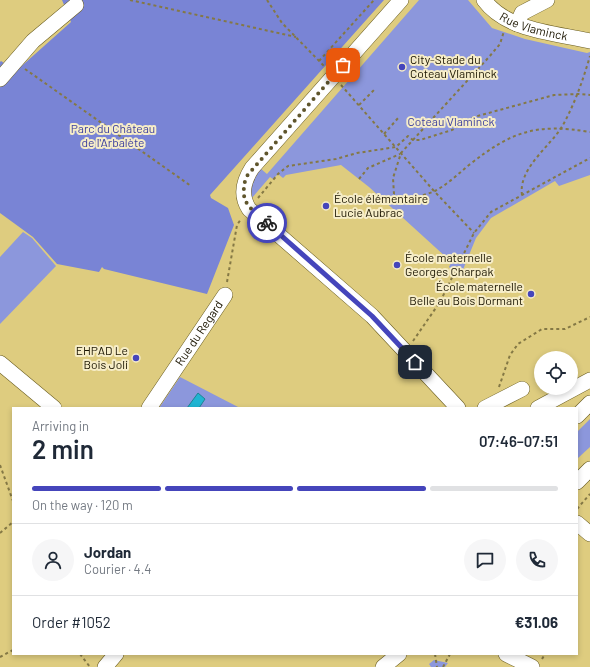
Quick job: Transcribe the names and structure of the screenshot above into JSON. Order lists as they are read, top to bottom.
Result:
{
  "streets": {
    "street": ["Rue Vlaminck", "Rue du Regard"]
  },
  "parks": ["Coteau Vlaminck", "Parc du Château de l'Arbalète"],
  "places": [
    "City-Stade du Coteau Vlaminck",
    "École élémentaire Lucie Aubrac",
    "École maternelle Georges Charpak",
    "École maternelle Belle au Bois Dormant",
    "EHPAD Le Bois Joli"
  ],
  "page": {
    "heading": ["2 min", "Arriving in", "07:46–07:51"],
    "panel": [
      "Jordan",
      "Courier · 4.4",
      "Order #1052",
      "€31.06"
    ],
    "bar": "On the way · 120 m"
  }
}
